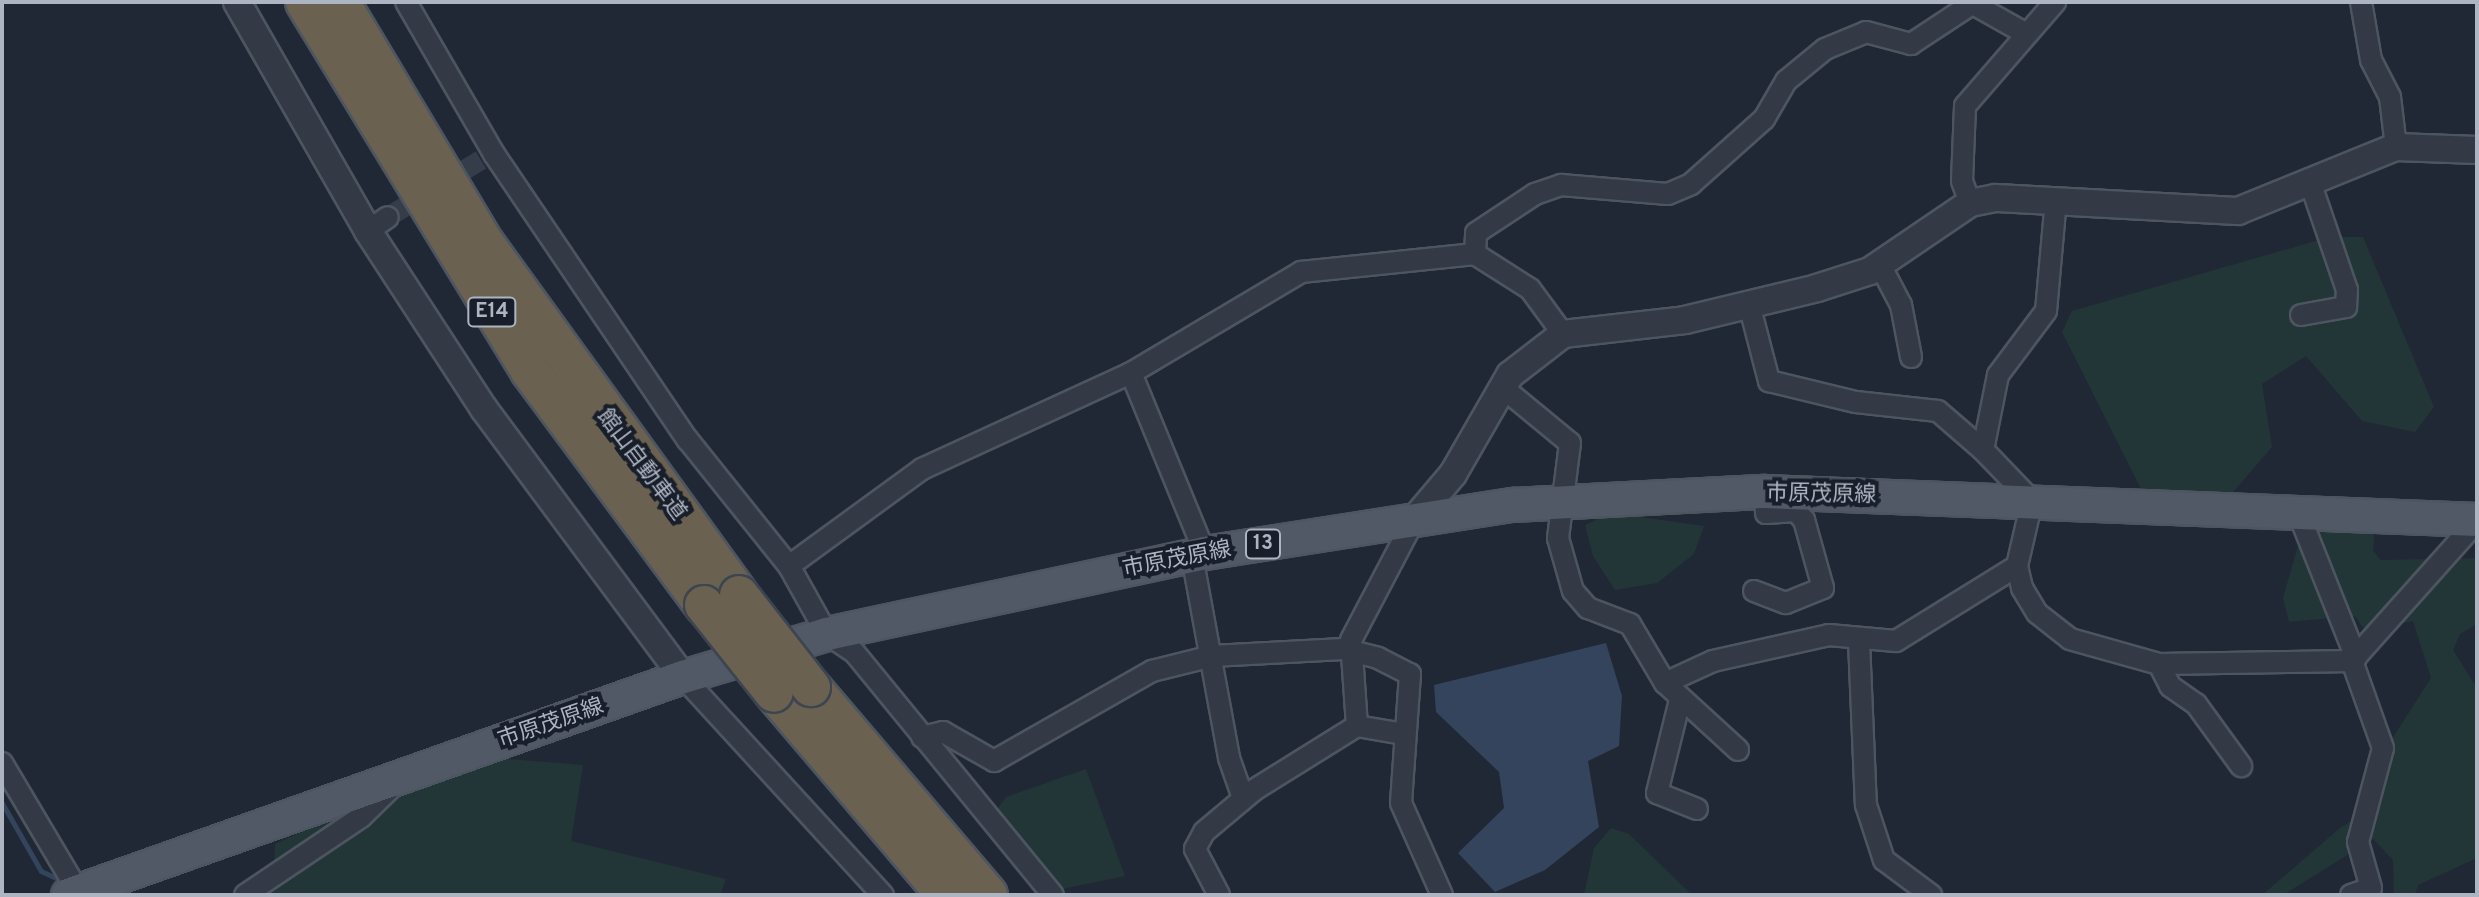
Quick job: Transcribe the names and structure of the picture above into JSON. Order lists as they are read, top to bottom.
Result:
{
  "streets": {
    "highway": ["E14", "館山自動車道"],
    "main road": ["市原茂原線", "13"]
  }
}
